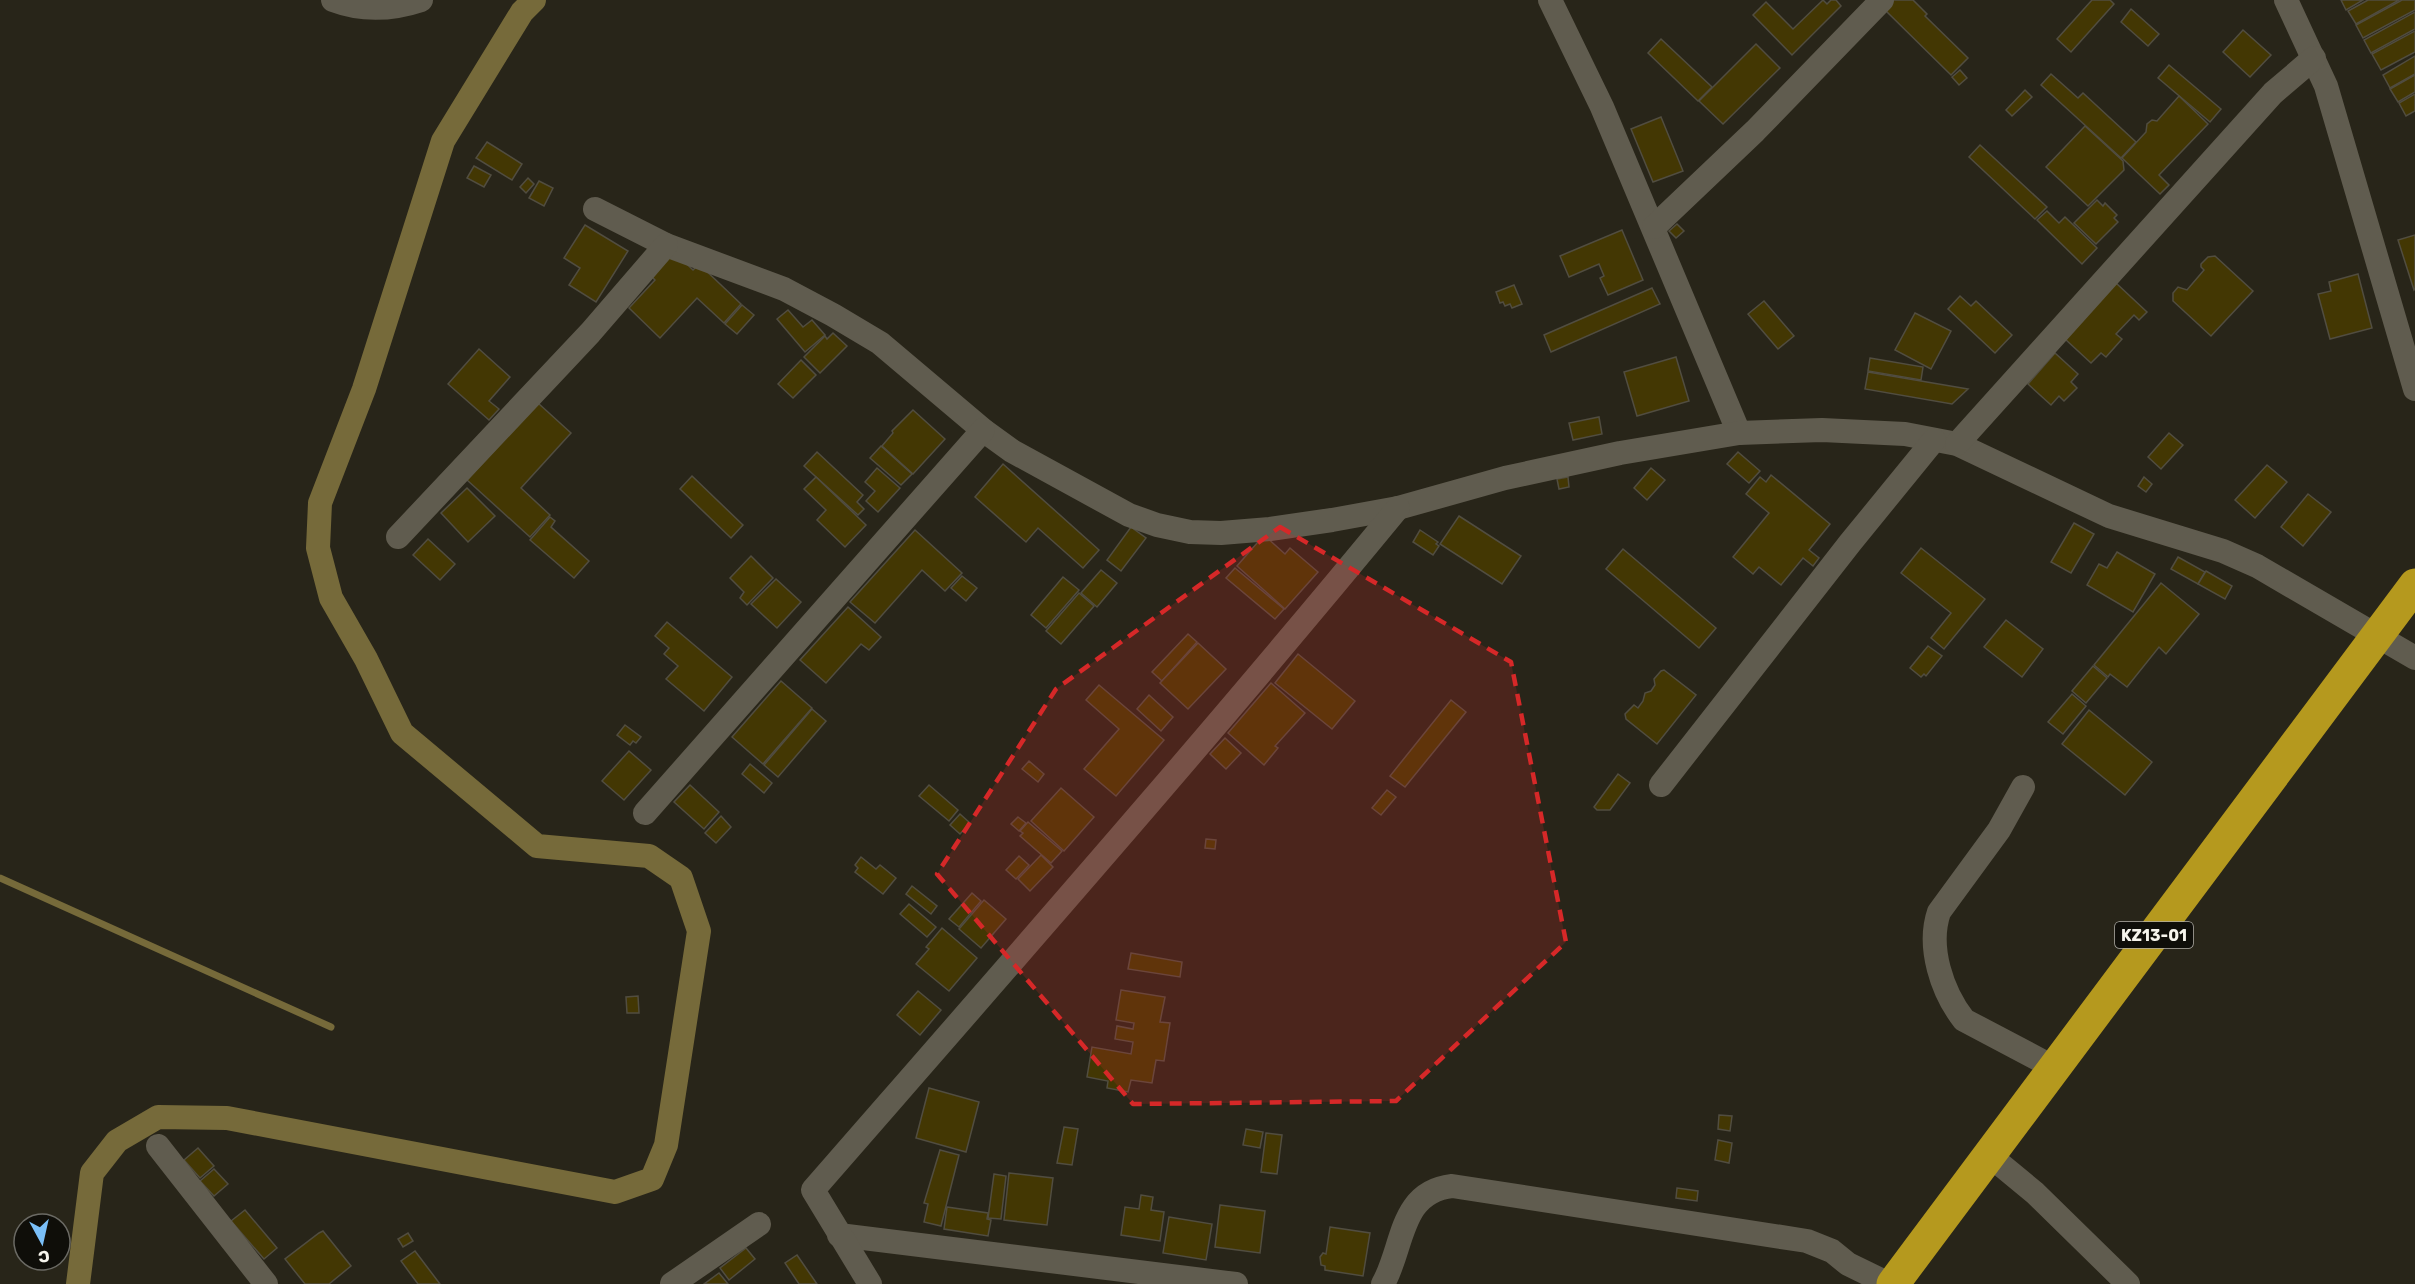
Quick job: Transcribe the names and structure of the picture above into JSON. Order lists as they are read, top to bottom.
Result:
{
  "streets": {
    "highway": ["KZ13-01"]
  },
  "north": "bottom"
}
